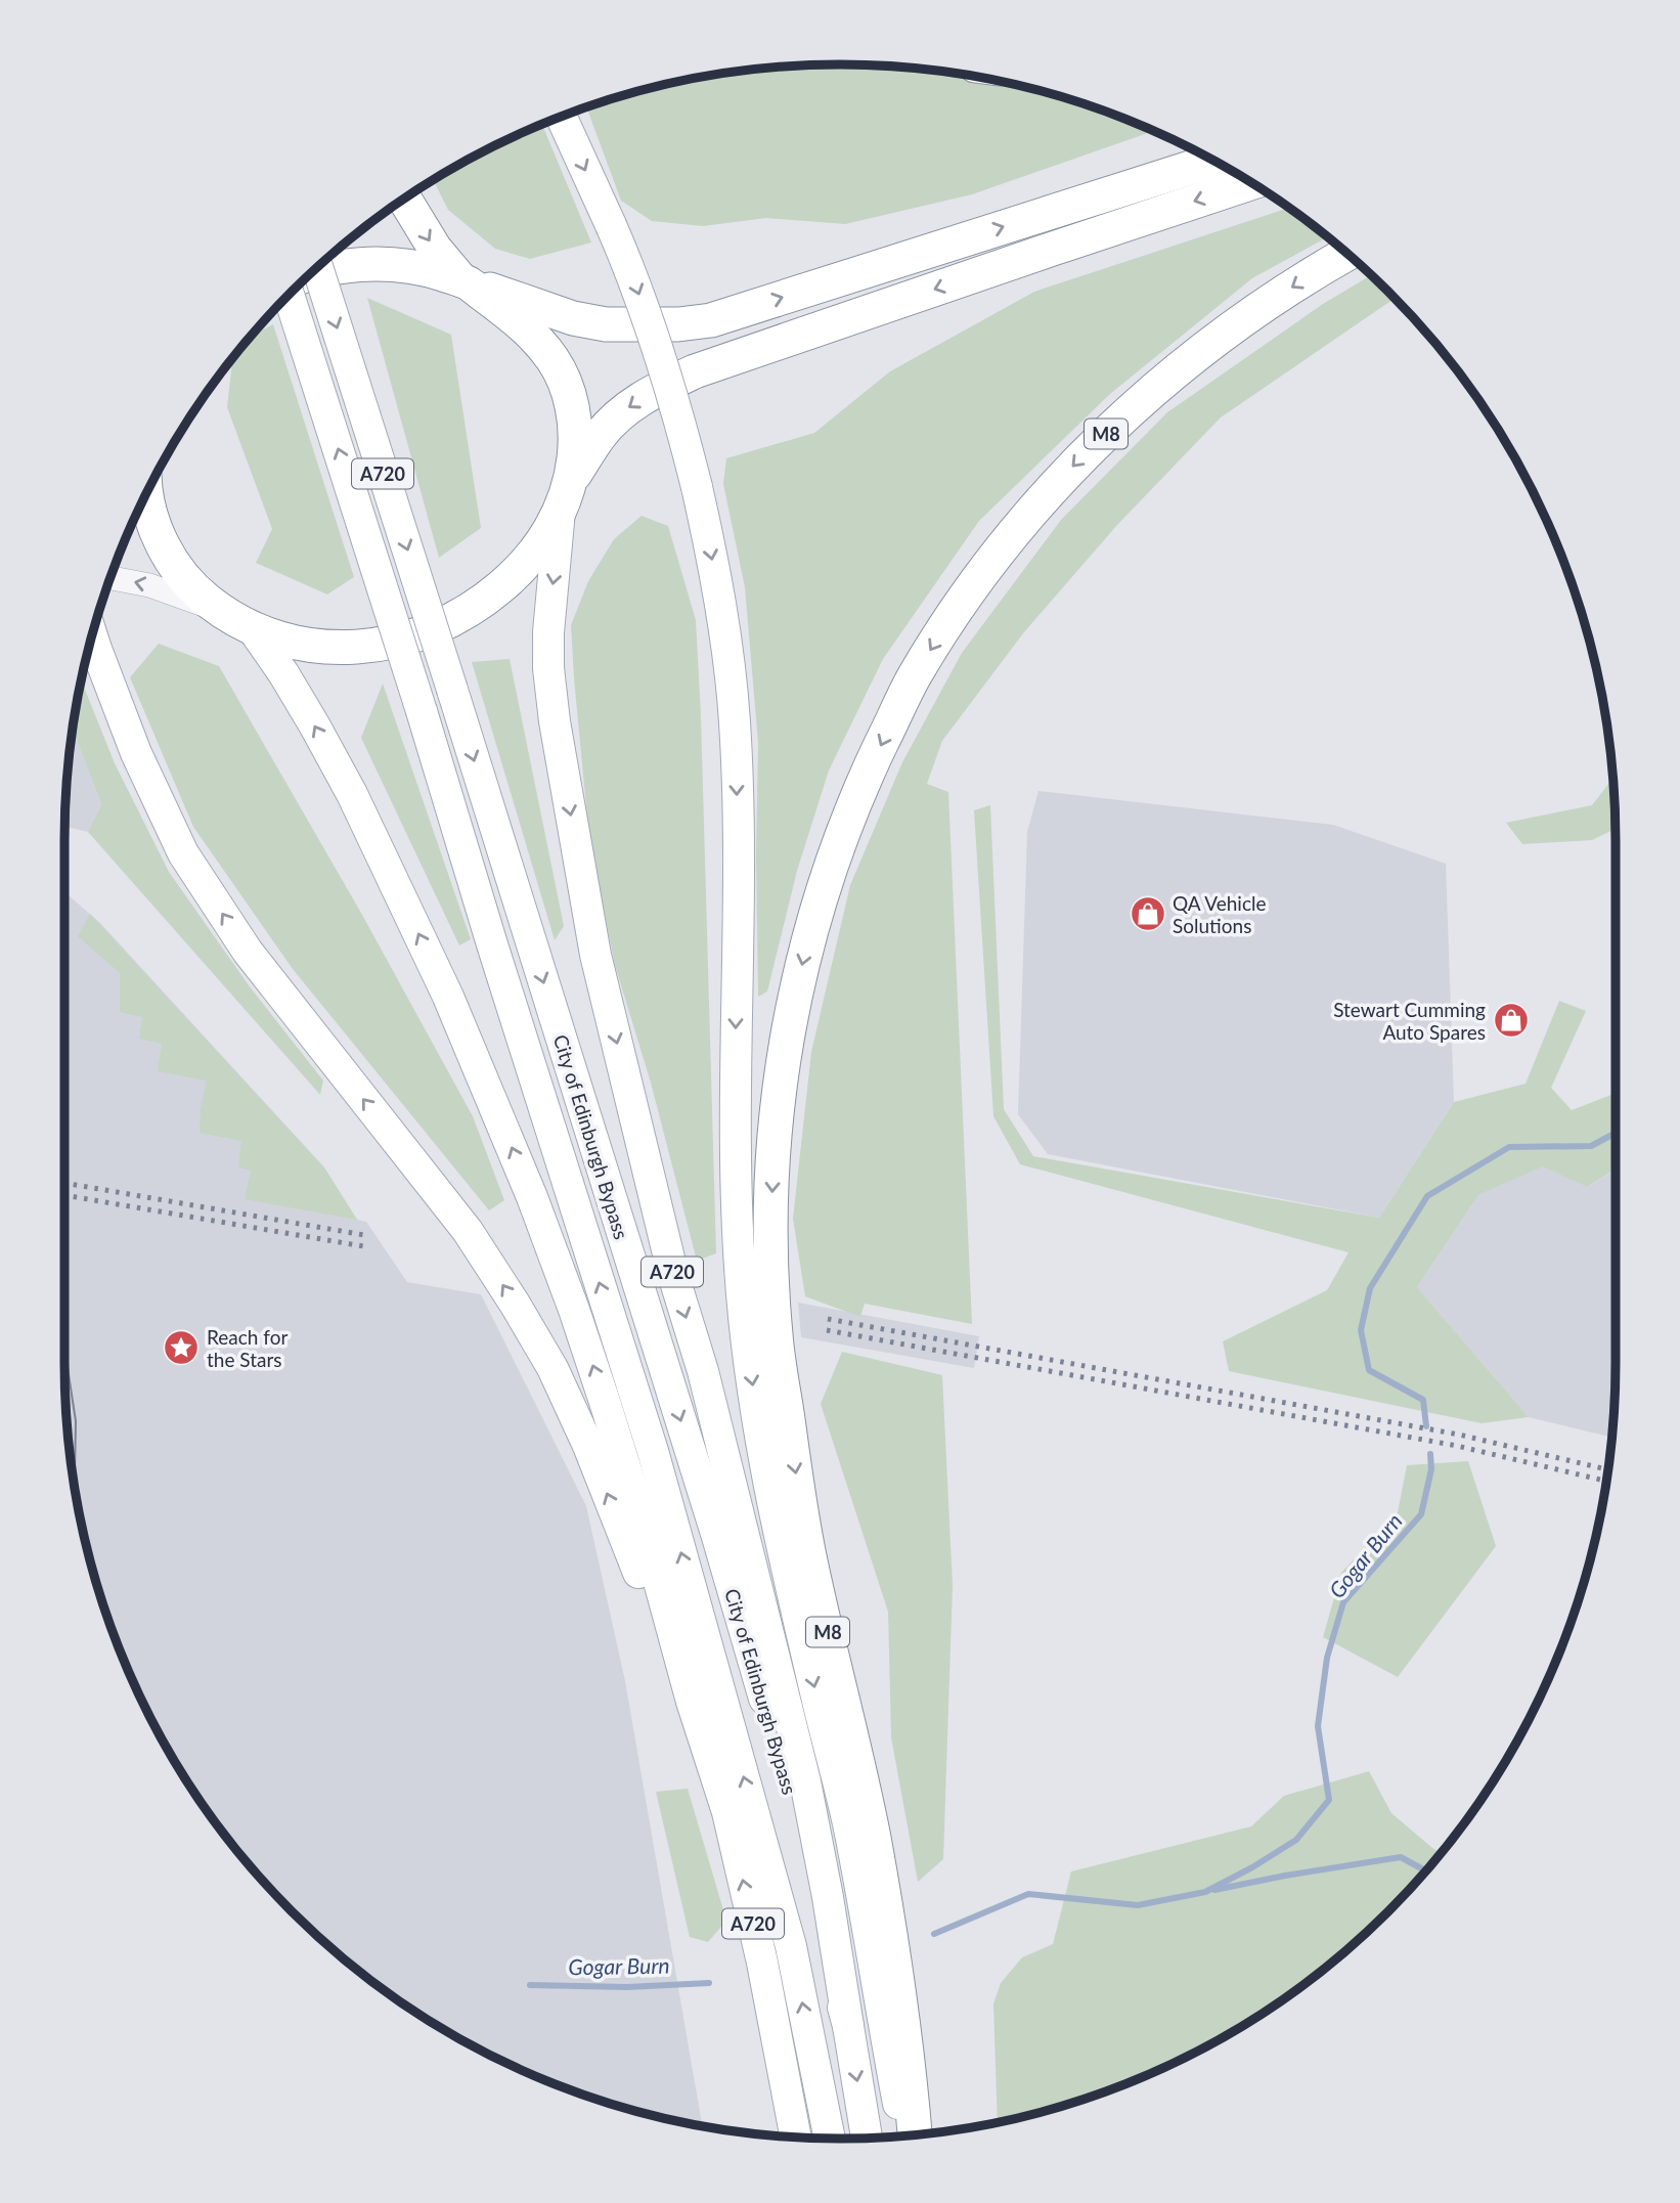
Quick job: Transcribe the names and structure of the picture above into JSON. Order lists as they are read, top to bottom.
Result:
{
  "streets": {
    "highway": ["M8"],
    "main road": ["A720", "City of Edinburgh Bypass"]
  },
  "crossings": [
    ["A720", "City of Edinburgh Bypass"]
  ],
  "water": ["Gogar Burn"],
  "places": {
    "shop": ["QA Vehicle Solutions", "Stewart Cumming Auto Spares"],
    "place": ["Reach for the Stars"]
  }
}
